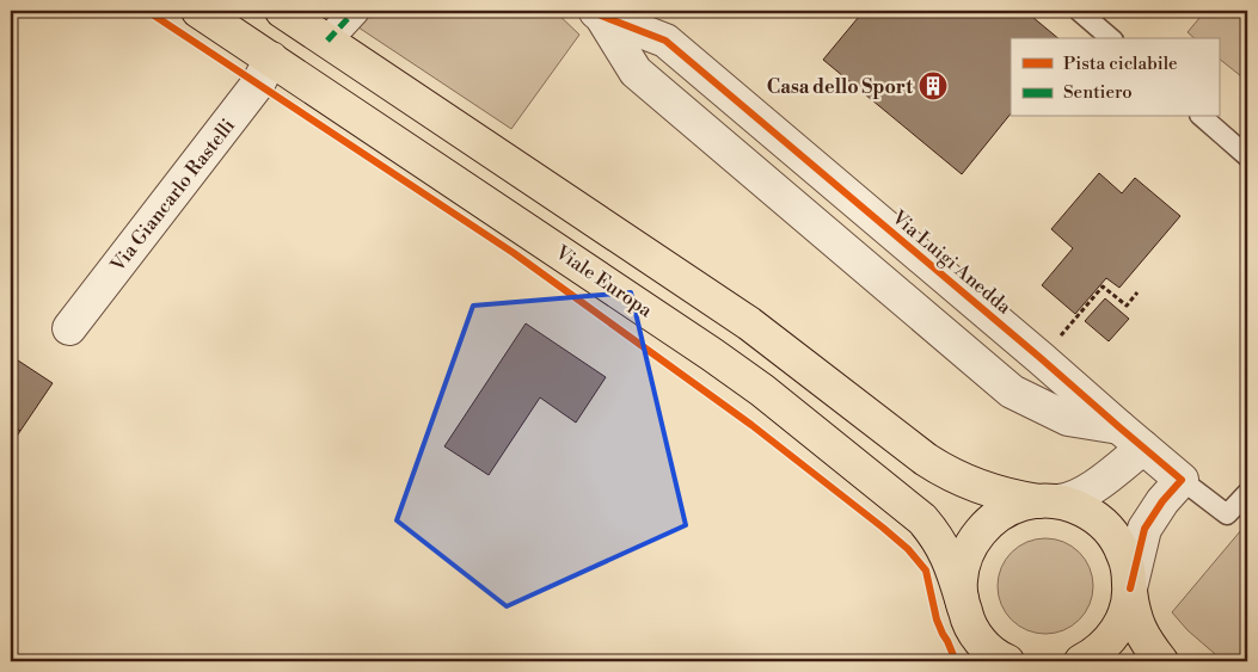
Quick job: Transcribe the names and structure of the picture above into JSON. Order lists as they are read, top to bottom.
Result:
{
  "streets": {
    "main road": ["Viale Europa"],
    "street": ["Via Giancarlo Rastelli", "Via Luigi Anedda"]
  },
  "crossings": [
    ["Via Giancarlo Rastelli", "Viale Europa"]
  ],
  "places": {
    "building": ["Casa dello Sport"]
  },
  "legend": ["Pista ciclabile", "Sentiero"]
}
